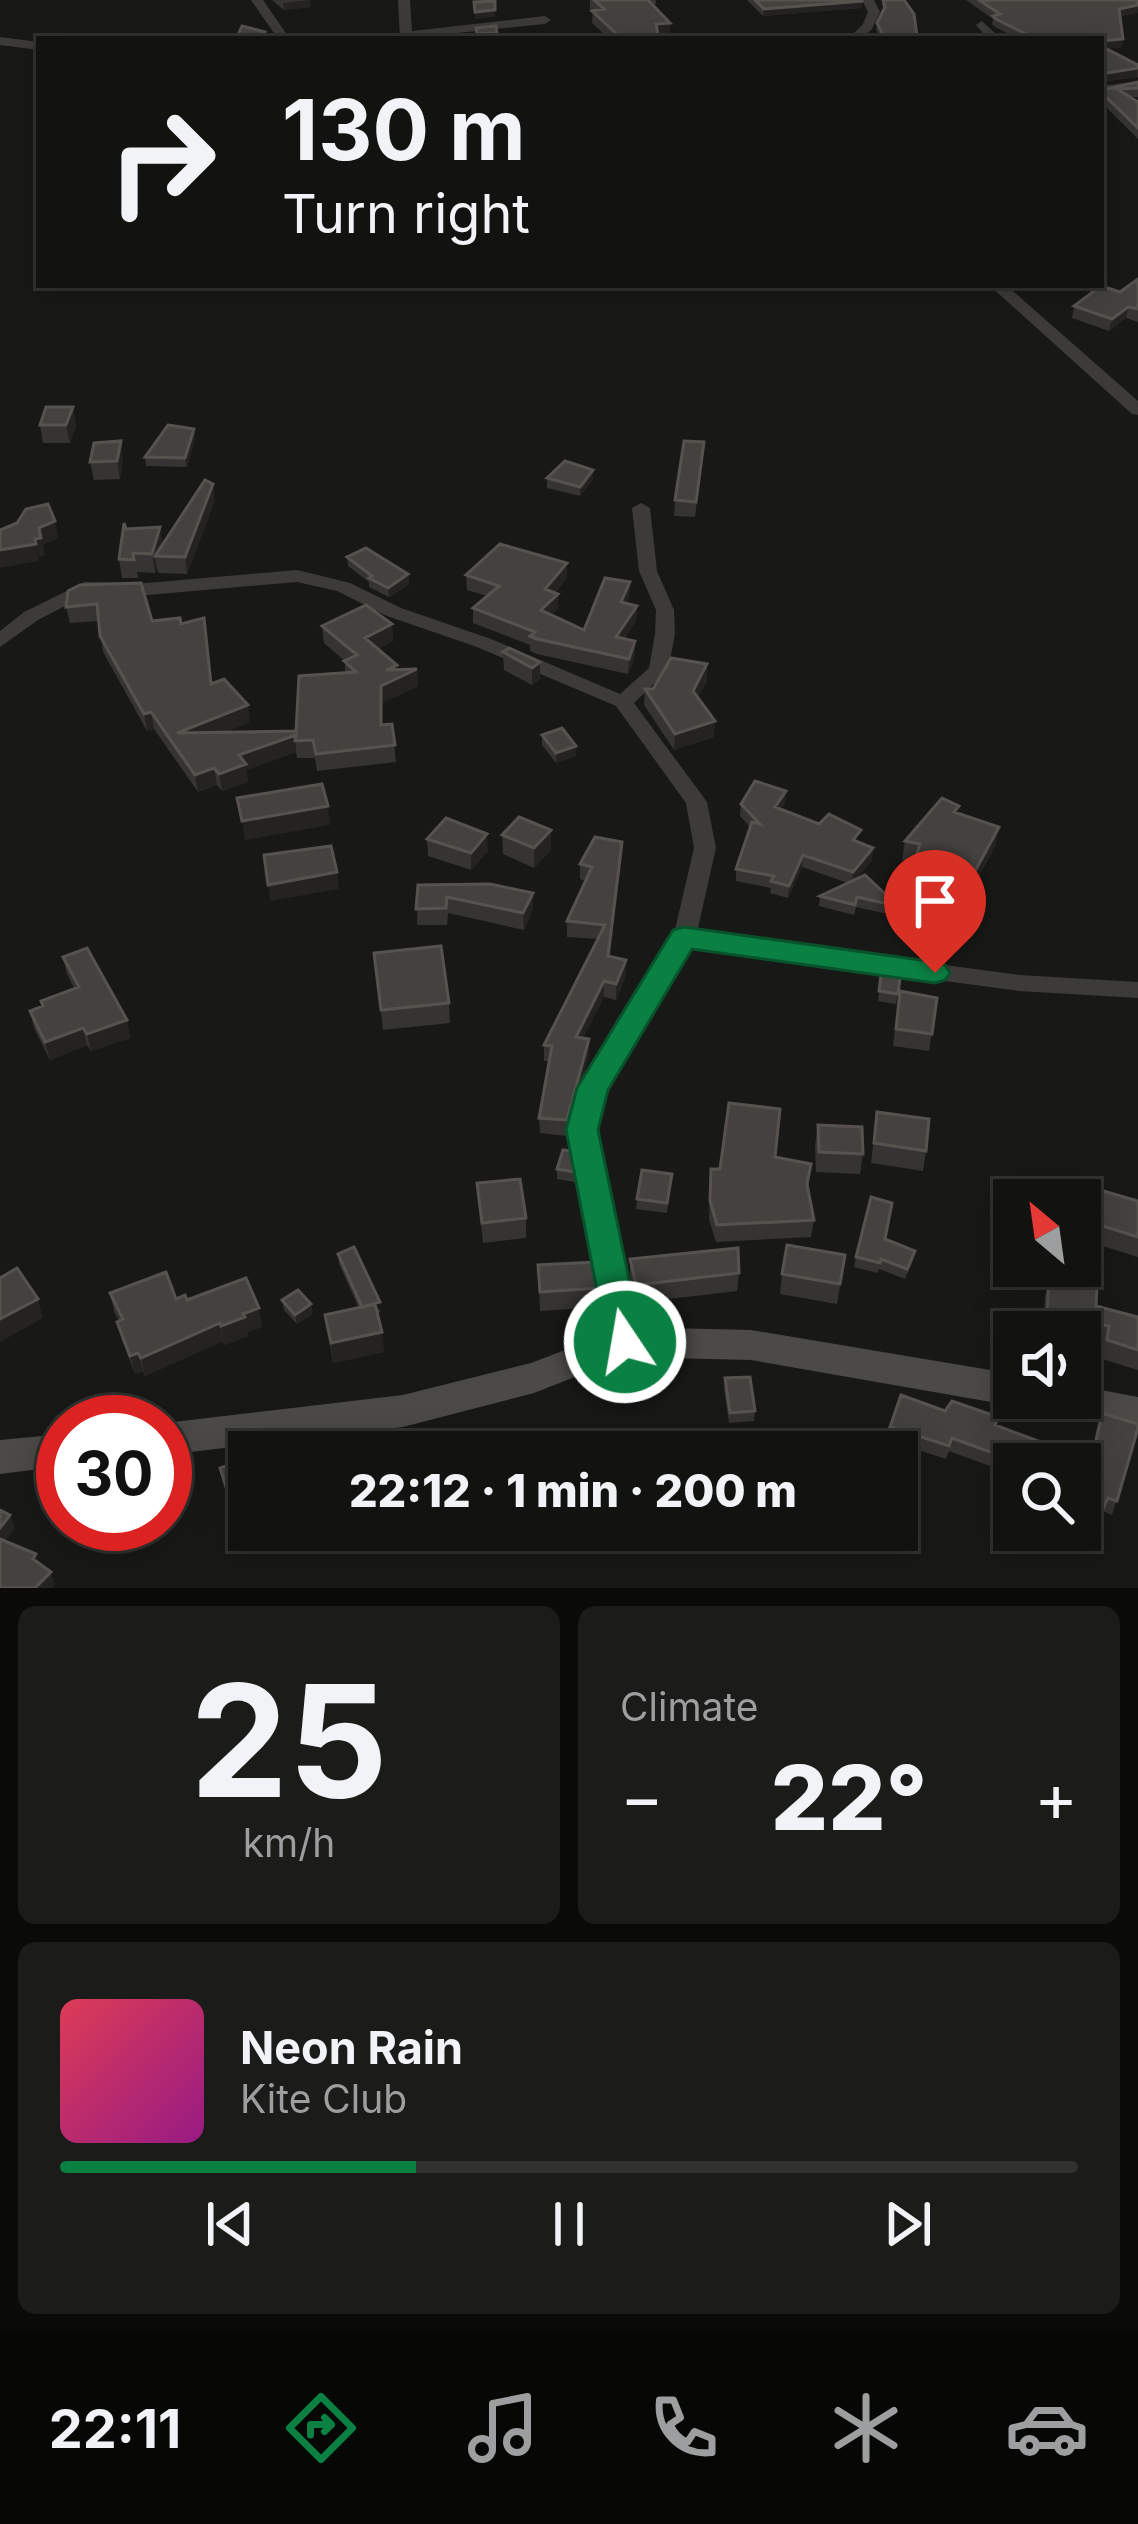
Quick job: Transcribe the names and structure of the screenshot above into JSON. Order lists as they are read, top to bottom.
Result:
{
  "north": "top left",
  "page": {
    "turn": ["130 m", "Turn right"],
    "limit": "30",
    "trip": "22:12 · 1 min · 200 m",
    "tile": [
      ["25", "km/h"],
      "Climate"
    ],
    "heat": ["−", "22°", "+"],
    "song": ["Neon Rain", "Kite Club"],
    "tabs": "22:11"
  }
}
